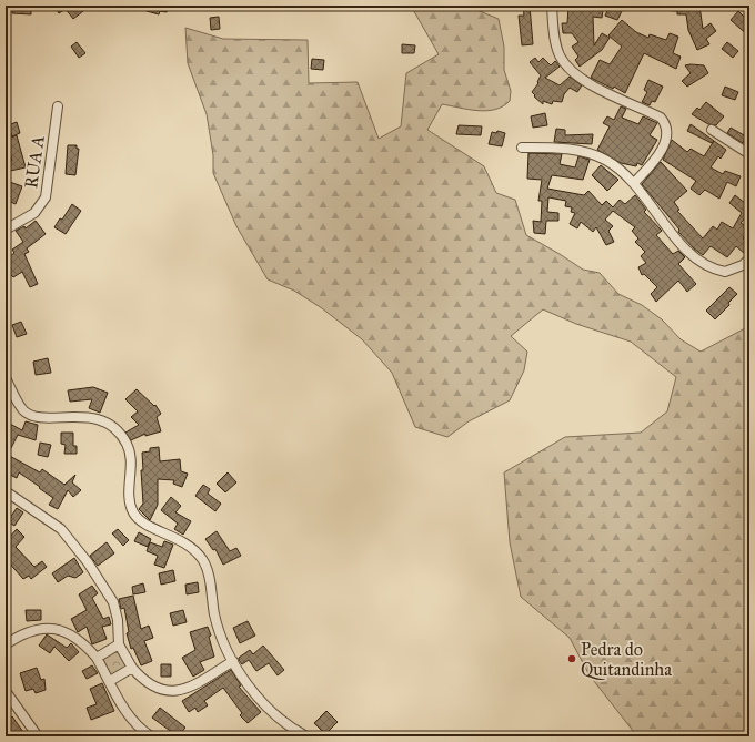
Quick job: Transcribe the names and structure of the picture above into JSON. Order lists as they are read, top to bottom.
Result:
{
  "streets": {
    "street": ["RUA A"]
  },
  "places": ["Pedra do Quitandinha"]
}
